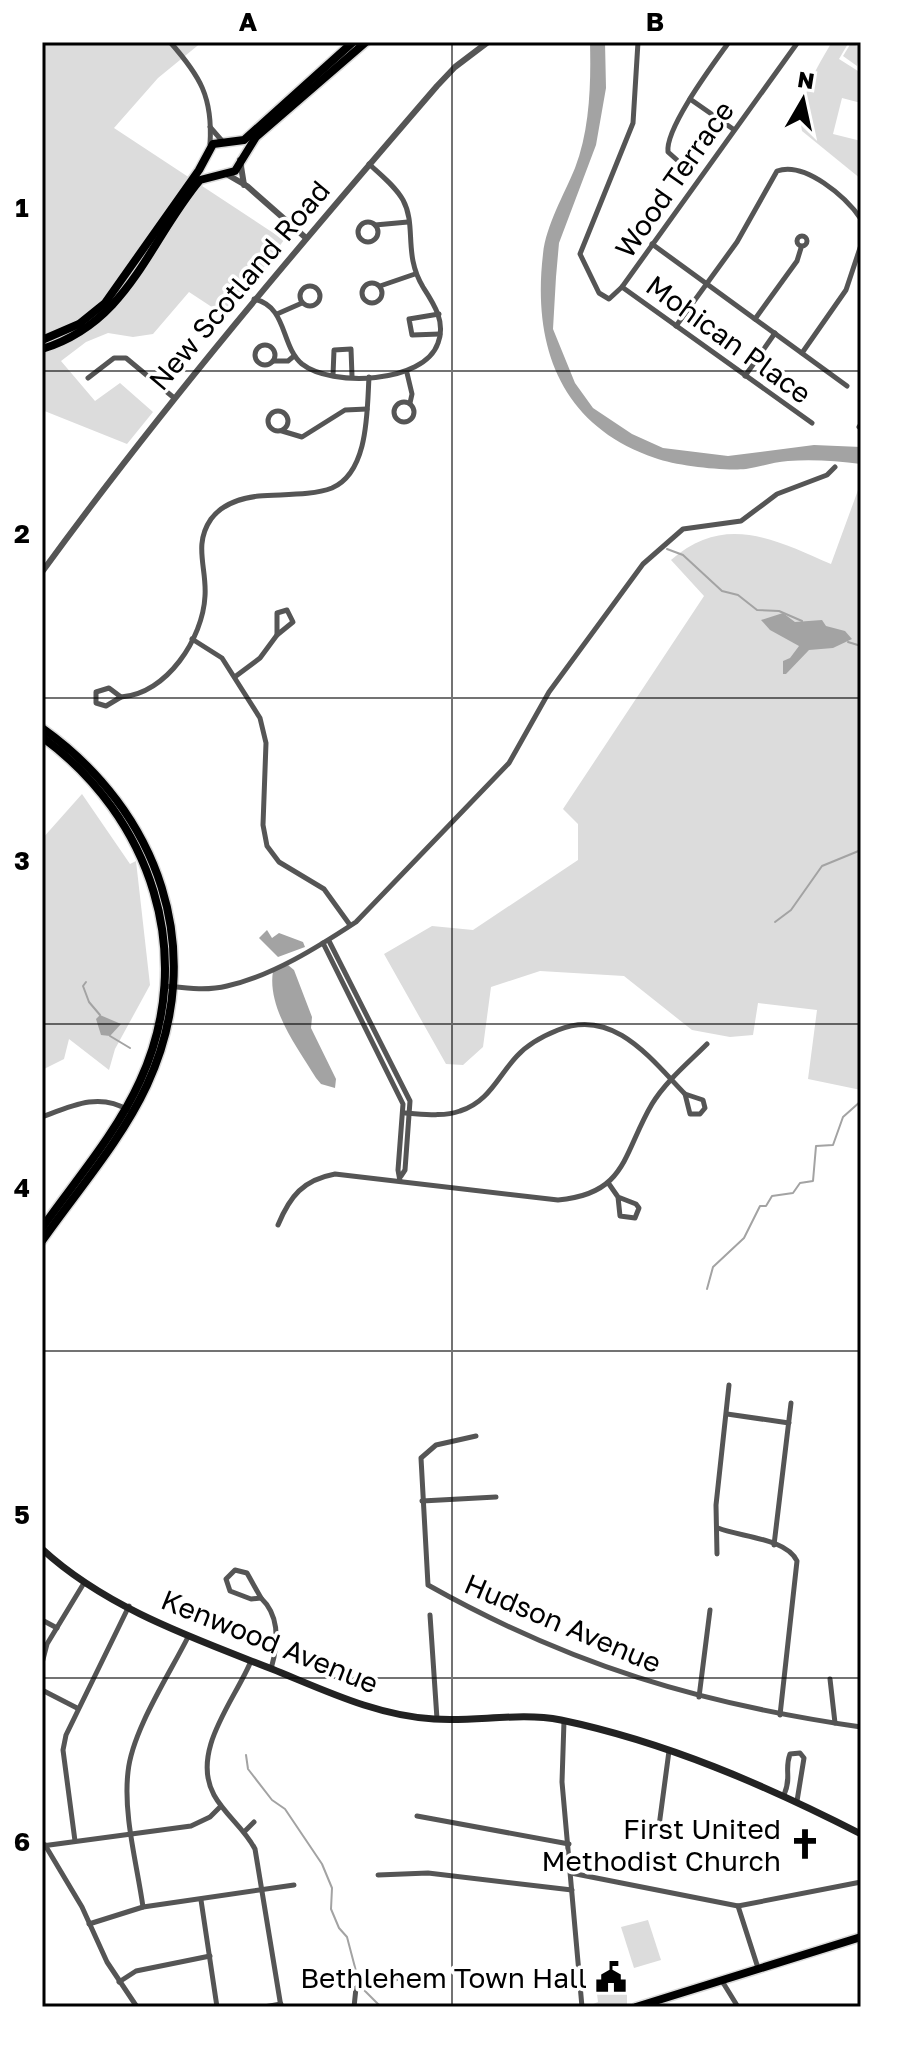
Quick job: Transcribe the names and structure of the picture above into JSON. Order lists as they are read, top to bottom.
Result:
{
  "streets": {
    "main road": ["Kenwood Avenue"],
    "street": [
      "Wood Terrace",
      "New Scotland Road",
      "Mohican Place",
      "Hudson Avenue"
    ]
  },
  "crossings": [
    ["Wood Terrace", "Mohican Place"]
  ],
  "places": {
    "church": ["First United Methodist Church"],
    "public building": ["Bethlehem Town Hall"]
  },
  "north": "top",
  "grid": {
    "columns": ["A", "B"],
    "rows": [
      "1",
      "2",
      "3",
      "4",
      "5",
      "6"
    ]
  }
}
